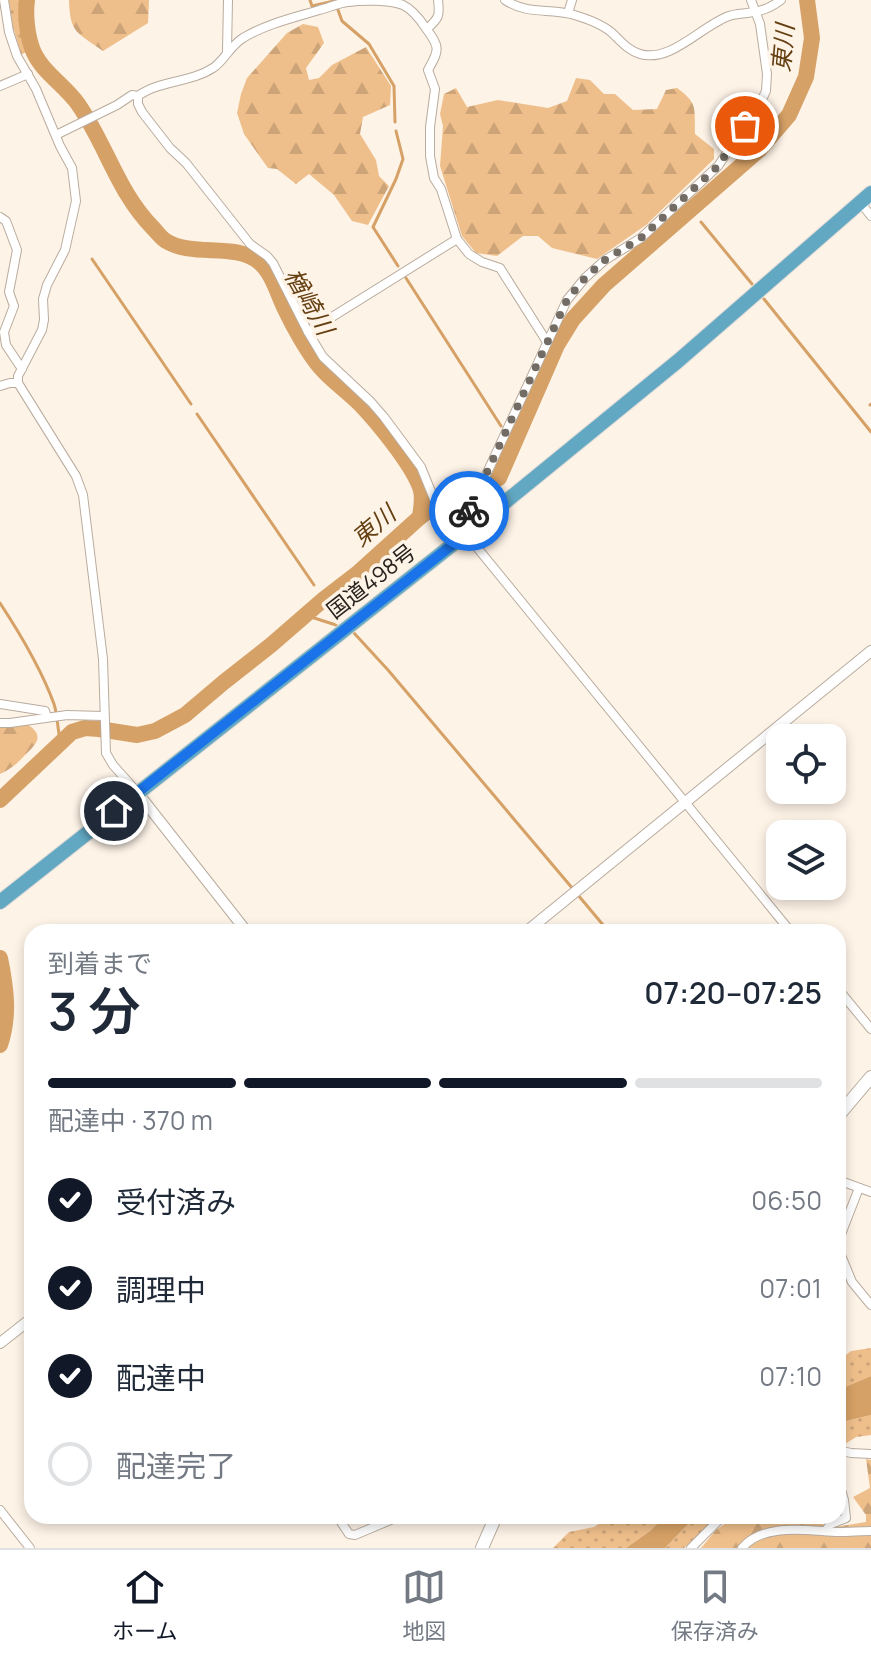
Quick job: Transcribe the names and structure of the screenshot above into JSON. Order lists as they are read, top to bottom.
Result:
{
  "streets": {
    "highway": ["国道498号"]
  },
  "water": ["東川", "楢崎川"],
  "page": {
    "heading": ["3 分", "到着まで", "07:20–07:25"],
    "bar": "配達中 · 370 m",
    "list": [
      ["受付済み", "06:50"],
      ["調理中", "07:01"],
      ["配達中", "07:10"],
      "配達完了"
    ],
    "tabs": ["ホーム", "地図", "保存済み"]
  }
}
